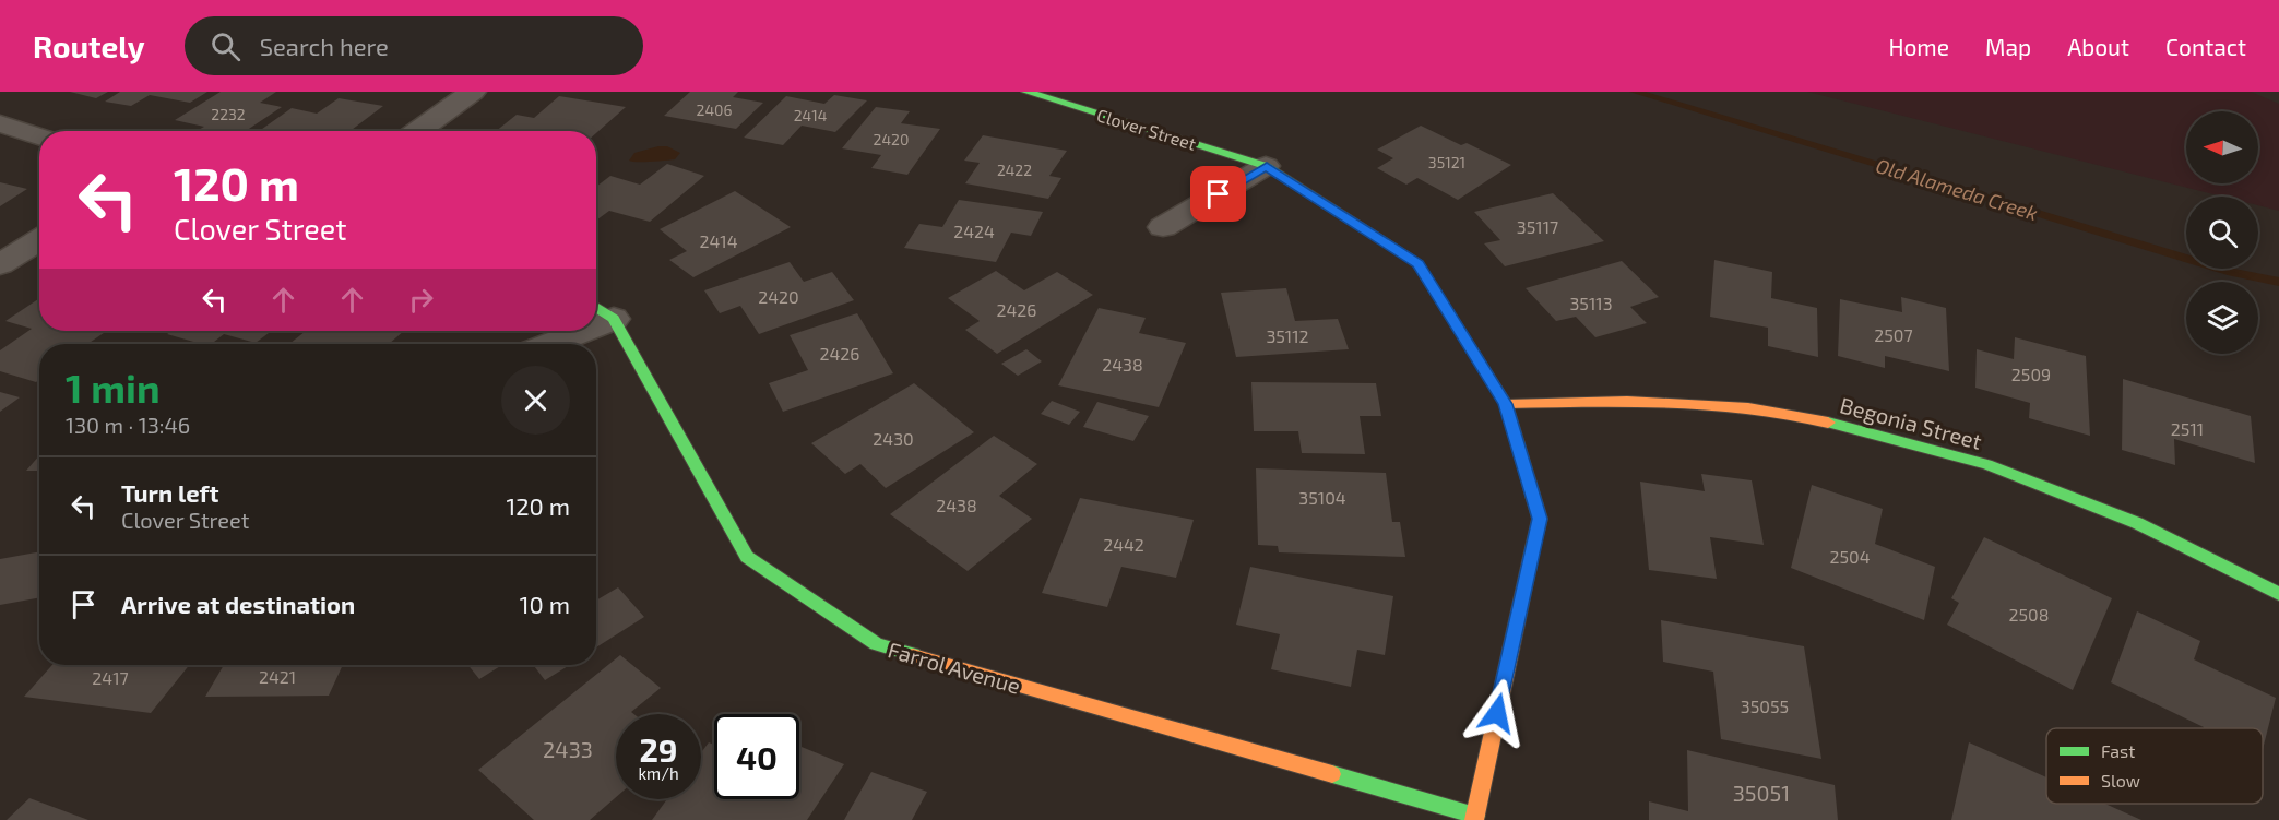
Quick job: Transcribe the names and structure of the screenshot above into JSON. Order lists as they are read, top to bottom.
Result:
{
  "streets": {
    "street": ["Clover Street", "Begonia Street", "Farrol Avenue"]
  },
  "crossings": [
    ["Clover Street", "Begonia Street"],
    ["Clover Street", "Farrol Avenue"]
  ],
  "water": ["Old Alameda Creek"],
  "house_numbers": [
    "2406",
    "2232",
    "2414",
    "2420",
    "35121",
    "2422",
    "35117",
    "2424",
    "2414",
    "2420",
    "35113",
    "2426",
    "2507",
    "35112",
    "2426",
    "2438",
    "2509",
    "2511",
    "2430",
    "35104",
    "2438",
    "2442",
    "2504",
    "2508",
    "2421",
    "2417",
    "35055",
    "2433",
    "35051"
  ],
  "legend": ["Fast", "Slow"],
  "north": "left",
  "page": {
    "header": "Routely",
    "search": "Search here",
    "nav": [
      "Home",
      "Map",
      "About",
      "Contact"
    ],
    "turn": ["120 m", "Clover Street"],
    "heading": ["1 min", "130 m · 13:46"],
    "list": [
      {
        "name": "Turn left",
        "note": "Clover Street",
        "value": "120 m"
      },
      {
        "name": "Arrive at destination",
        "value": "10 m"
      }
    ],
    "speed": "29 km/h",
    "limit": "40"
  }
}
